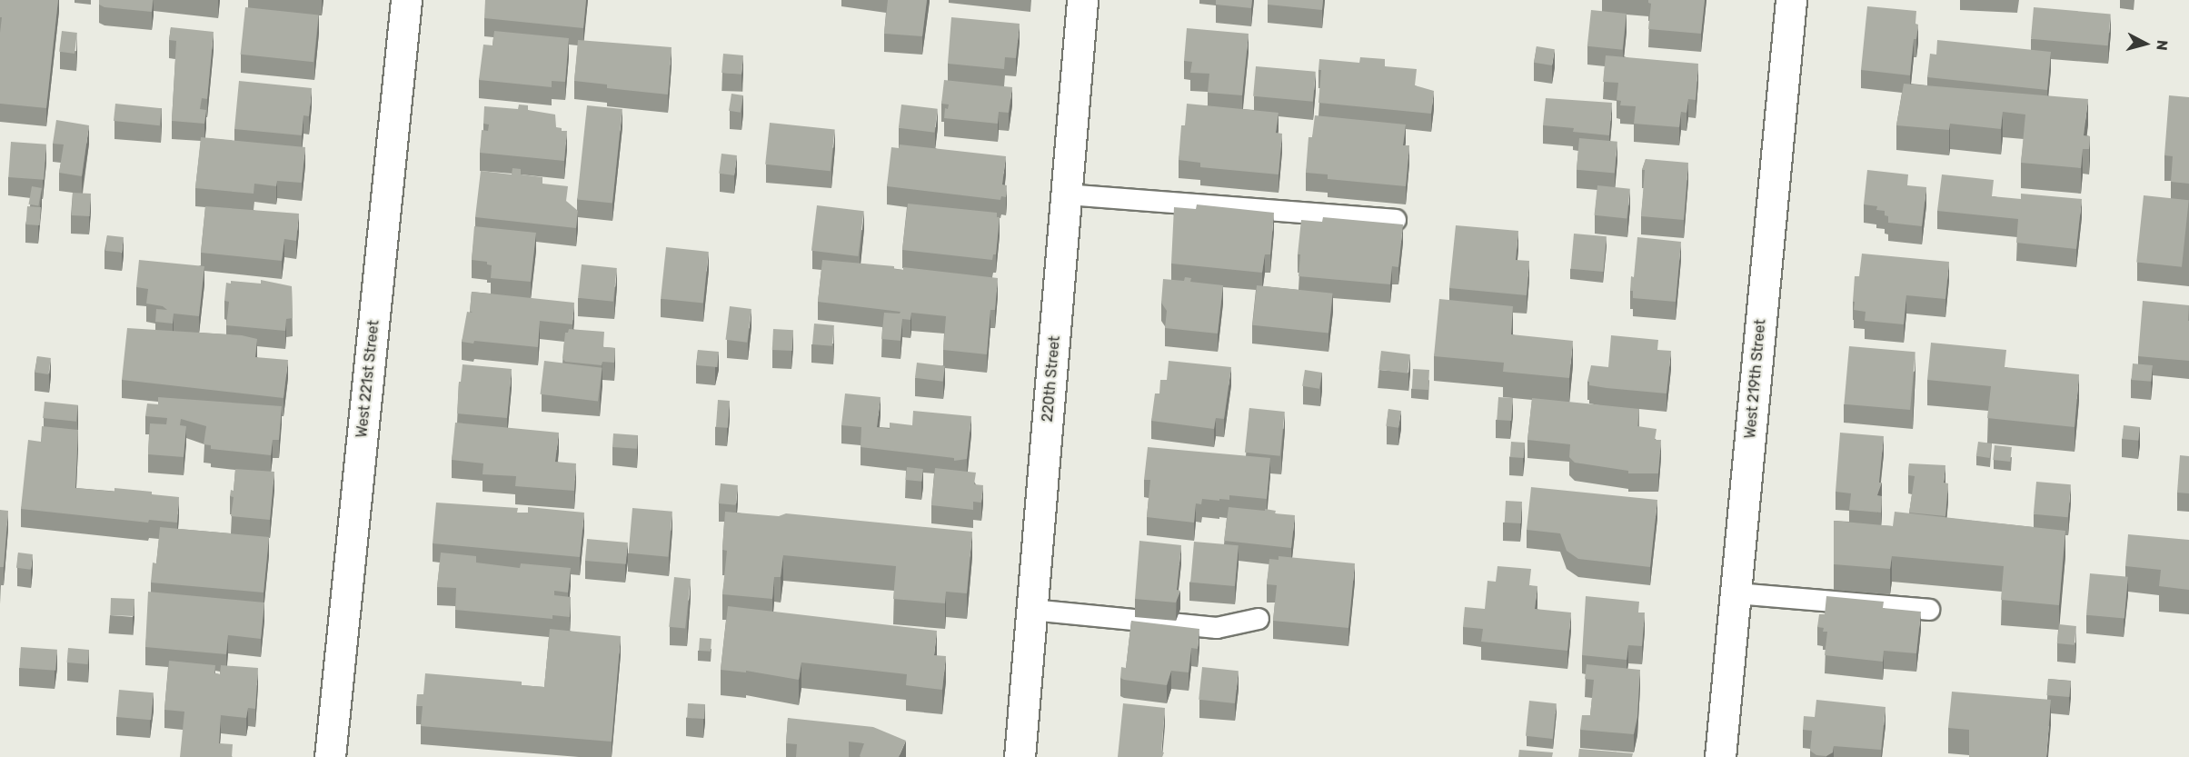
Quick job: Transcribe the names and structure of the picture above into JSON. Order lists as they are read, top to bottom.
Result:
{
  "streets": {
    "street": ["West 221st Street", "220th Street", "West 219th Street"]
  },
  "north": "right"
}
